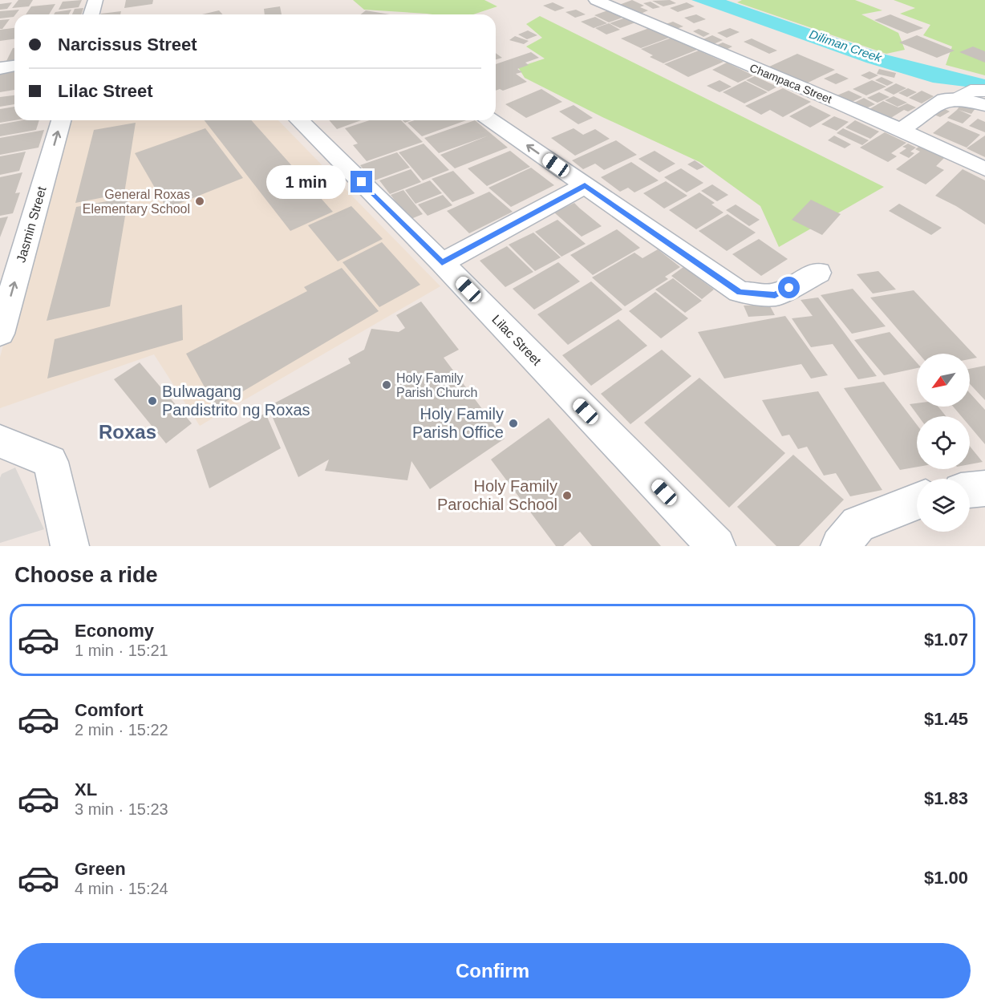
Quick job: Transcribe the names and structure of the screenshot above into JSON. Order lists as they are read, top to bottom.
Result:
{
  "streets": {
    "street": ["Champaca Street", "Jasmin Street", "Lilac Street"]
  },
  "one_way": ["Jasmin Street"],
  "districts": ["Roxas"],
  "water": ["Diliman Creek"],
  "places": [
    "General Roxas Elementary School",
    "Holy Family Parish Church",
    "Bulwagang Pandistrito ng Roxas",
    "Holy Family Parish Office",
    "Holy Family Parochial School"
  ],
  "north": "bottom left",
  "page": {
    "banner": ["Narcissus Street", "Lilac Street"],
    "bubble": "1 min",
    "heading": "Choose a ride",
    "list": [
      {
        "name": "Economy",
        "note": "1 min · 15:21",
        "value": "$1.07"
      },
      {
        "name": "Comfort",
        "note": "2 min · 15:22",
        "value": "$1.45"
      },
      {
        "name": "XL",
        "note": "3 min · 15:23",
        "value": "$1.83"
      },
      {
        "name": "Green",
        "note": "4 min · 15:24",
        "value": "$1.00"
      }
    ],
    "buttons": "Confirm"
  }
}
